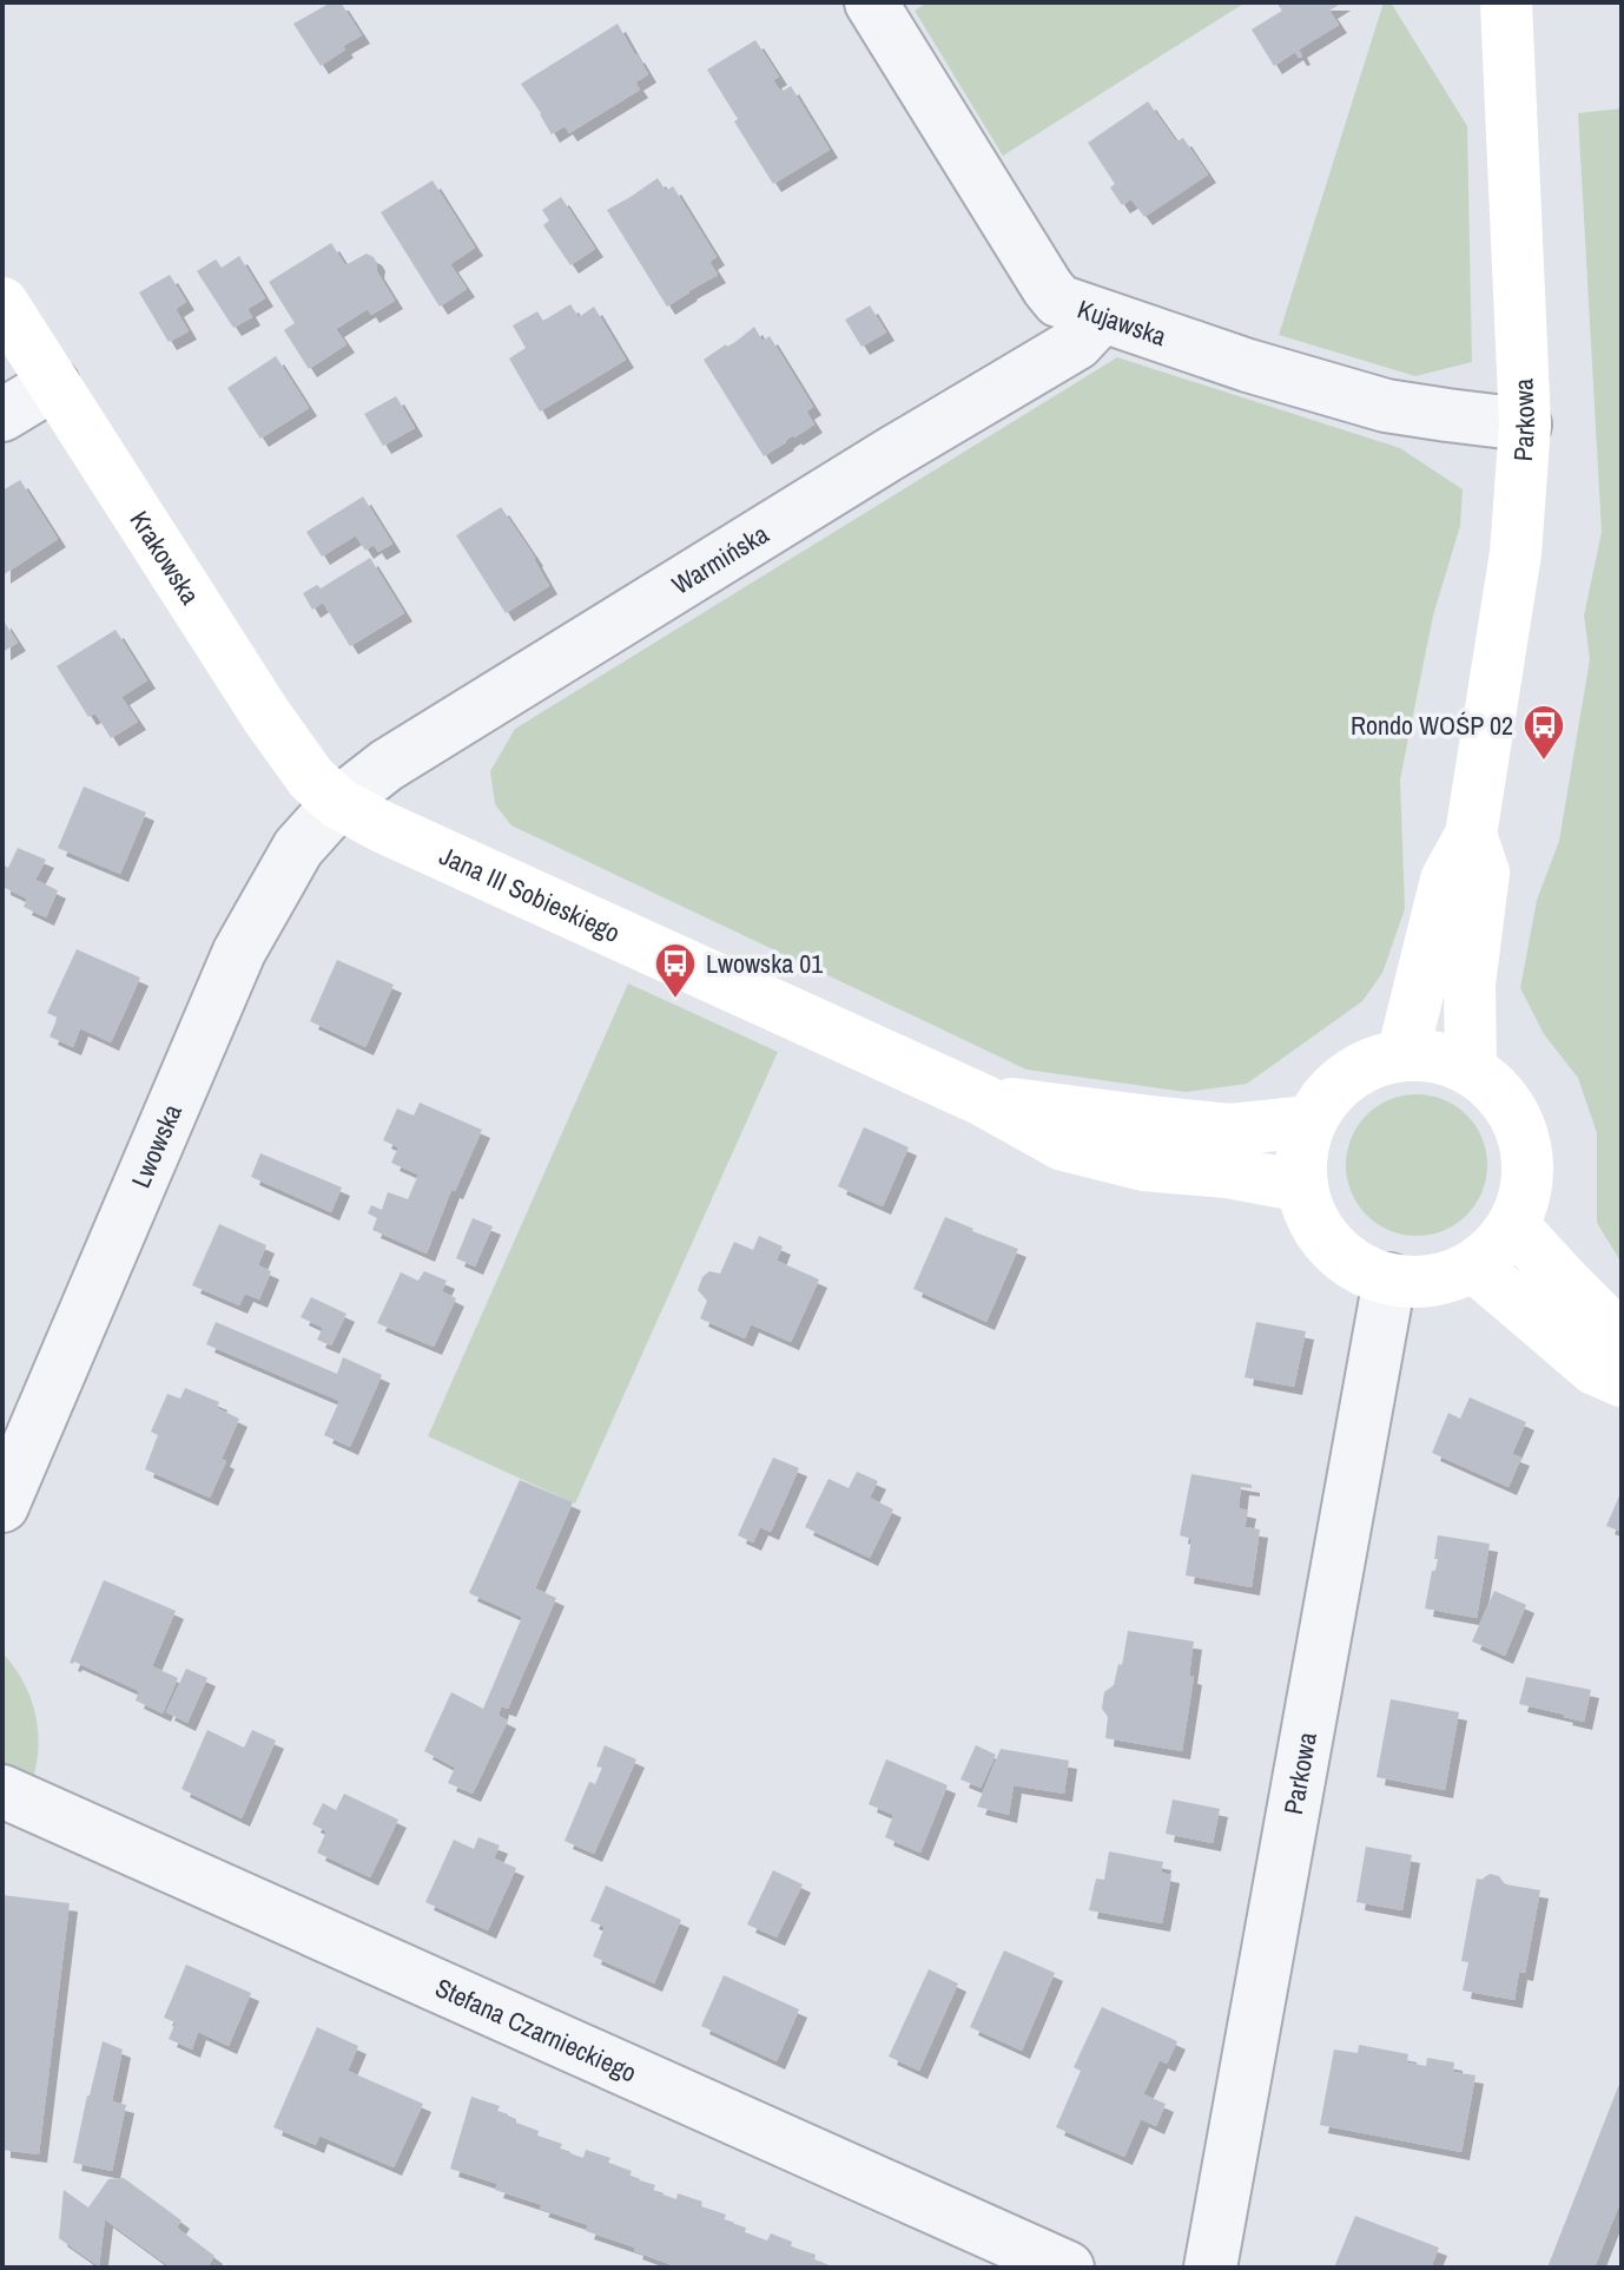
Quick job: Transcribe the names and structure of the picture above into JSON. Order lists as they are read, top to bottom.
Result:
{
  "streets": {
    "street": [
      "Kujawska",
      "Parkowa",
      "Krakowska",
      "Warmińska",
      "Jana III Sobieskiego",
      "Lwowska",
      "Stefana Czarnieckiego"
    ]
  },
  "crossings": [
    ["Kujawska", "Parkowa"],
    ["Kujawska", "Warmińska"],
    ["Parkowa", "Jana III Sobieskiego"],
    ["Krakowska", "Warmińska"],
    ["Krakowska", "Jana III Sobieskiego"],
    ["Krakowska", "Lwowska"],
    ["Warmińska", "Jana III Sobieskiego"],
    ["Warmińska", "Lwowska"],
    ["Jana III Sobieskiego", "Lwowska"]
  ],
  "places": {
    "bus stop": ["Rondo WOŚP 02", "Lwowska 01"]
  }
}
